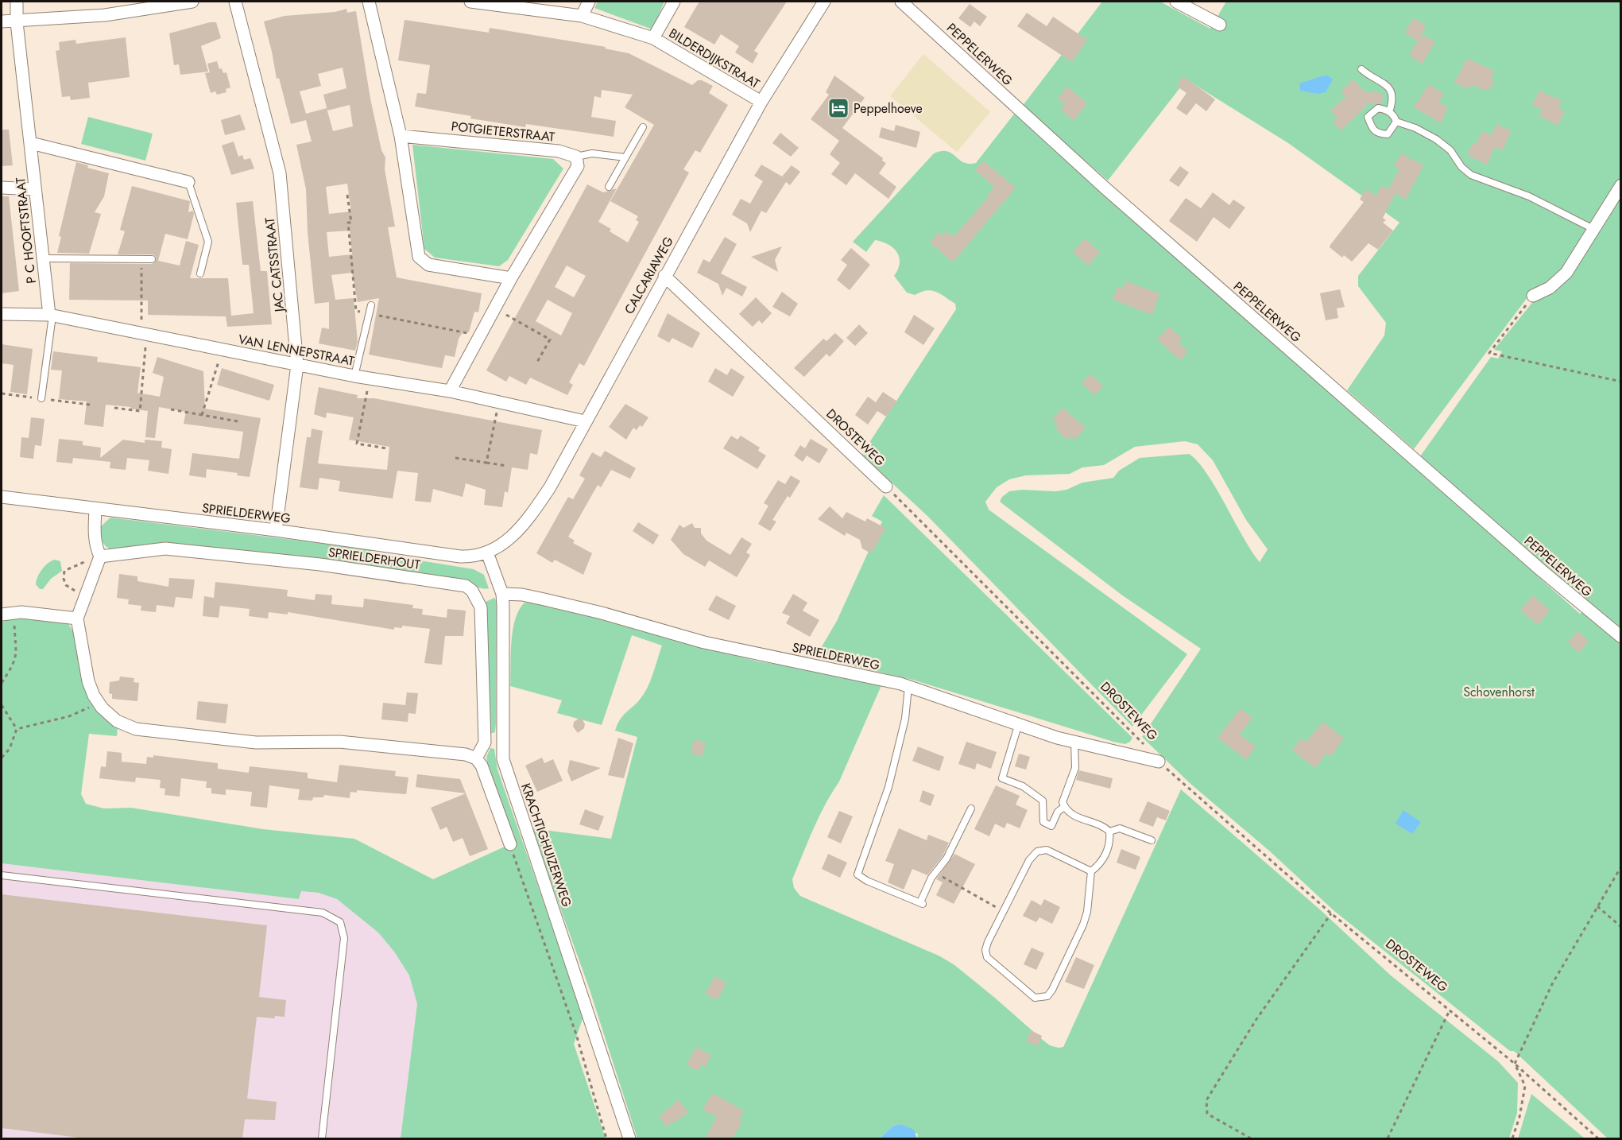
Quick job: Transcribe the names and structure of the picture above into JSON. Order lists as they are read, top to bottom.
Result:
{
  "streets": {
    "street": [
      "PEPPELERWEG",
      "BILDERDIJKSTRAAT",
      "POTGIETERSTRAAT",
      "P C HOOFTSTRAAT",
      "JAC CATSSTRAAT",
      "CALCARIAWEG",
      "VAN LENNEPSTRAAT",
      "DROSTEWEG",
      "SPRIELDERWEG",
      "SPRIELDERHOUT",
      "KRACHTIGHUIZERWEG"
    ]
  },
  "crossings": [
    ["BILDERDIJKSTRAAT", "CALCARIAWEG"],
    ["P C HOOFTSTRAAT", "VAN LENNEPSTRAAT"],
    ["JAC CATSSTRAAT", "VAN LENNEPSTRAAT"],
    ["JAC CATSSTRAAT", "SPRIELDERWEG"],
    ["CALCARIAWEG", "VAN LENNEPSTRAAT"],
    ["CALCARIAWEG", "DROSTEWEG"],
    ["CALCARIAWEG", "SPRIELDERWEG"],
    ["CALCARIAWEG", "KRACHTIGHUIZERWEG"],
    ["DROSTEWEG", "SPRIELDERWEG"],
    ["SPRIELDERWEG", "KRACHTIGHUIZERWEG"]
  ],
  "parks": ["Schovenhorst"],
  "places": {
    "hotel": ["Peppelhoeve"]
  }
}
